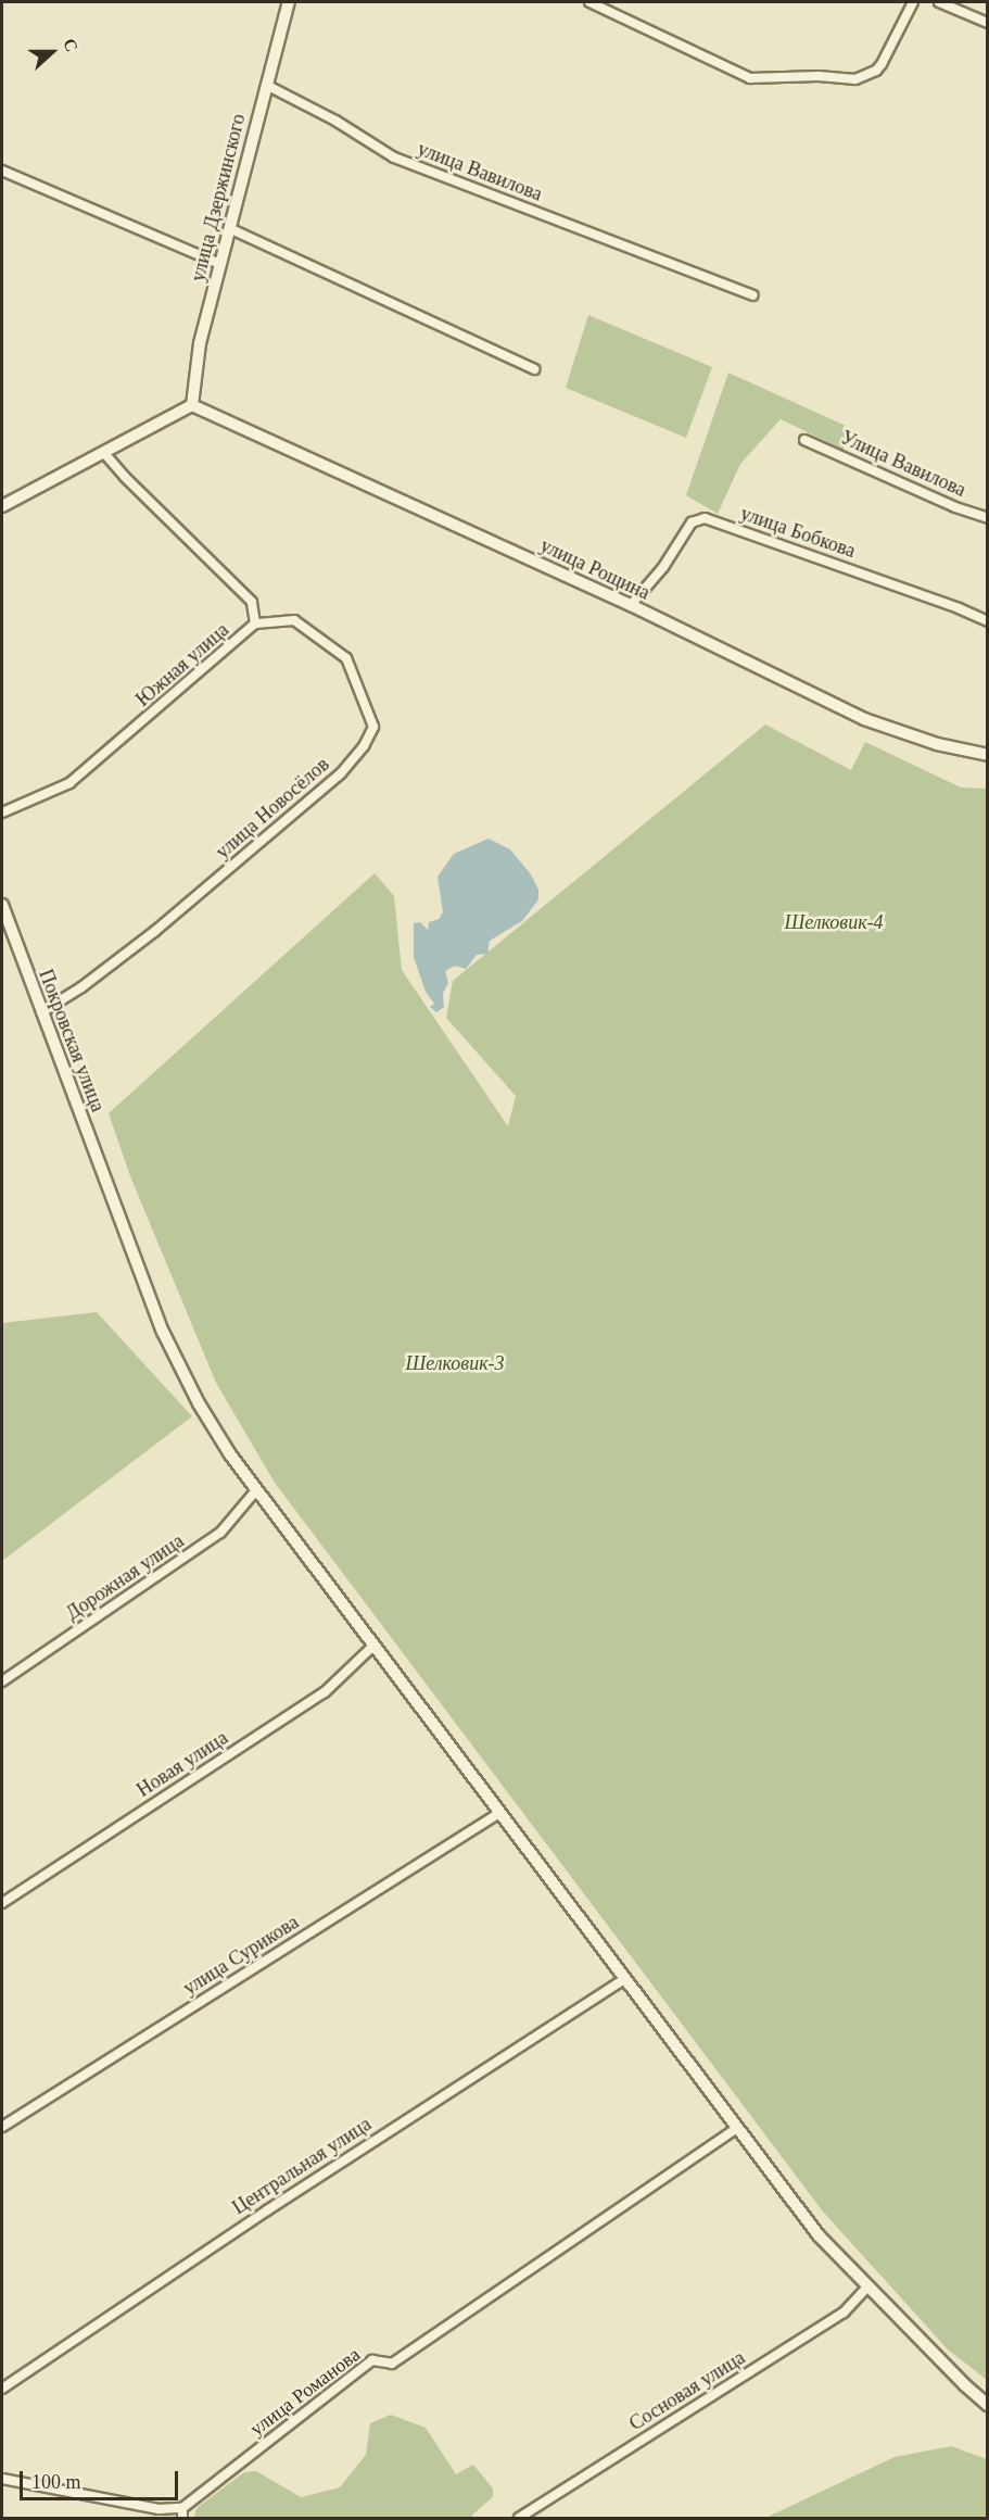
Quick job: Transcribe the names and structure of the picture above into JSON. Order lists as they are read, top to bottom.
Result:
{
  "streets": {
    "street": [
      "улица Вавилова",
      "улица Дзержинского",
      "Улица Вавилова",
      "улица Бобкова",
      "улица Рощина",
      "Южная улица",
      "улица Новосёлов",
      "Покровская улица",
      "Дорожная улица",
      "Новая улица",
      "улица Сурикова",
      "Центральная улица",
      "Сосновая улица",
      "улица Романова"
    ]
  },
  "crossings": [
    ["улица Вавилова", "улица Дзержинского"],
    ["улица Дзержинского", "улица Рощина"],
    ["улица Бобкова", "улица Рощина"],
    ["Южная улица", "улица Новосёлов"],
    ["улица Новосёлов", "Покровская улица"],
    ["Покровская улица", "Дорожная улица"],
    ["Покровская улица", "Новая улица"],
    ["Покровская улица", "улица Сурикова"],
    ["Покровская улица", "Центральная улица"],
    ["Покровская улица", "Сосновая улица"],
    ["Покровская улица", "улица Романова"]
  ],
  "parks": ["Шелковик-4", "Шелковик-3"],
  "scale_bar": "100 m",
  "north": "right"
}
